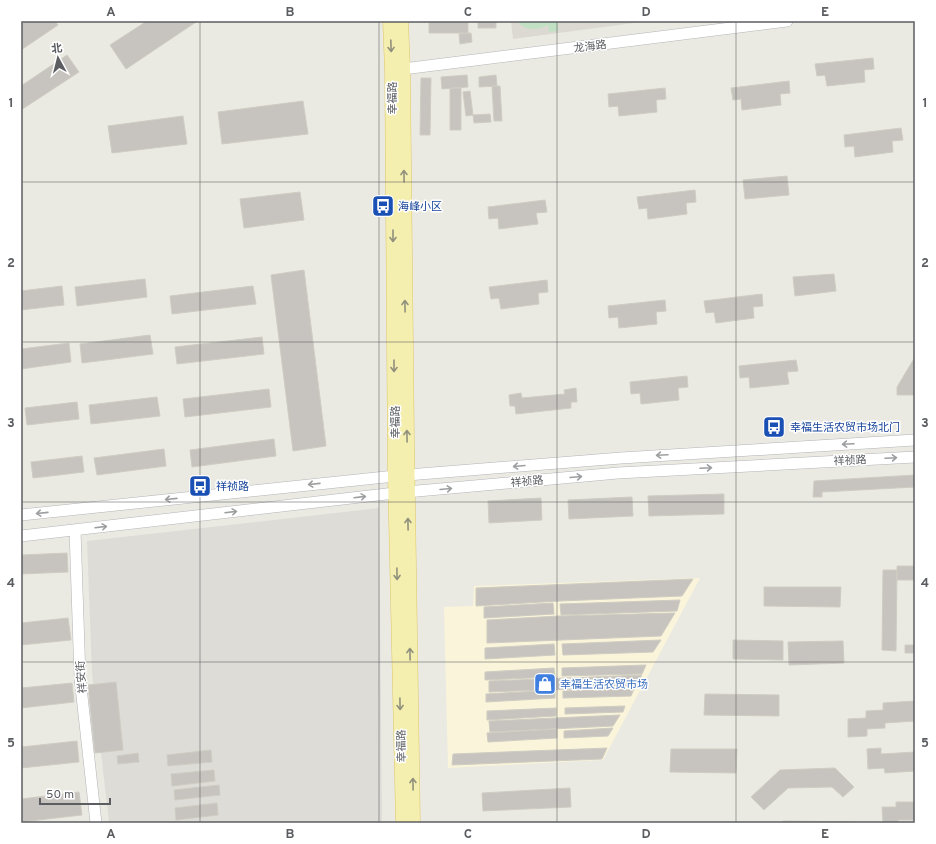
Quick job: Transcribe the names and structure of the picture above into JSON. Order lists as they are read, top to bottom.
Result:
{
  "streets": {
    "main road": ["幸福路"],
    "street": ["龙海路", "祥祯路", "祥安街"]
  },
  "crossings": [
    ["龙海路", "幸福路"],
    ["幸福路", "祥祯路"],
    ["祥祯路", "祥安街"]
  ],
  "places": {
    "bus stop": ["海峰小区", "幸福生活农贸市场北门", "祥祯路"],
    "shop": ["幸福生活农贸市场"]
  },
  "scale_bar": "50 m",
  "north": "top",
  "grid": {
    "columns": [
      "A",
      "B",
      "C",
      "D",
      "E"
    ],
    "rows": [
      "1",
      "2",
      "3",
      "4",
      "5"
    ]
  }
}
